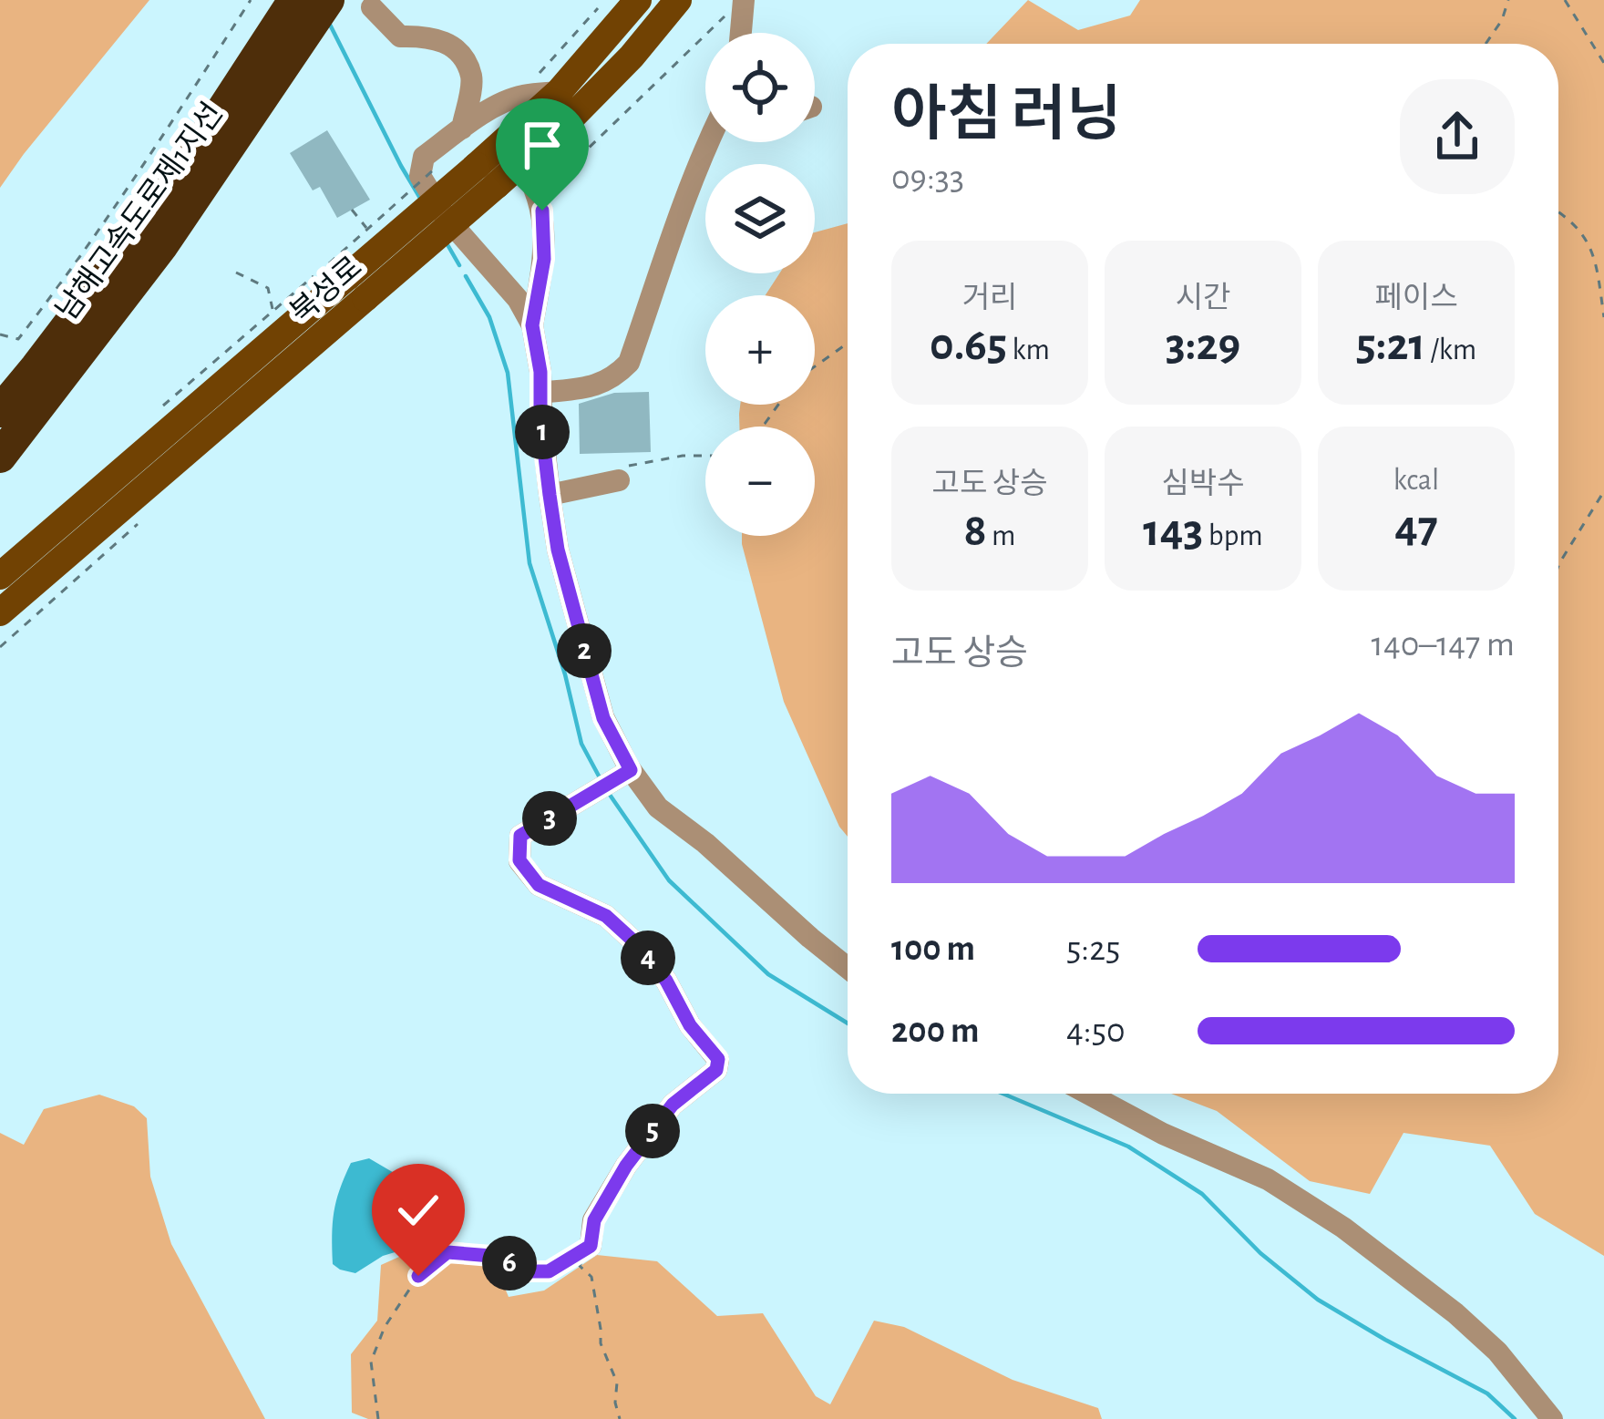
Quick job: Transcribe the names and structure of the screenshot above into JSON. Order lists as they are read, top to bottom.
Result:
{
  "streets": {
    "highway": ["남해고속도로제1지선"],
    "main road": ["북성로"]
  },
  "page": {
    "map_buttons": ["+", "−"],
    "heading": ["아침 러닝", "09:33"],
    "stats": [
      ["거리", "0.65 km"],
      ["시간", "3:29"],
      ["페이스", "5:21 /km"],
      ["고도 상승", "8 m"],
      ["심박수", "143 bpm"],
      ["kcal", "47"]
    ],
    "pins": [
      "1",
      "2",
      "3",
      "4",
      "5",
      "6"
    ],
    "chart": ["고도 상승", "140–147 m"],
    "list": [
      {
        "name": "100 m",
        "note": "5:25"
      },
      {
        "name": "200 m",
        "note": "4:50"
      }
    ]
  }
}
